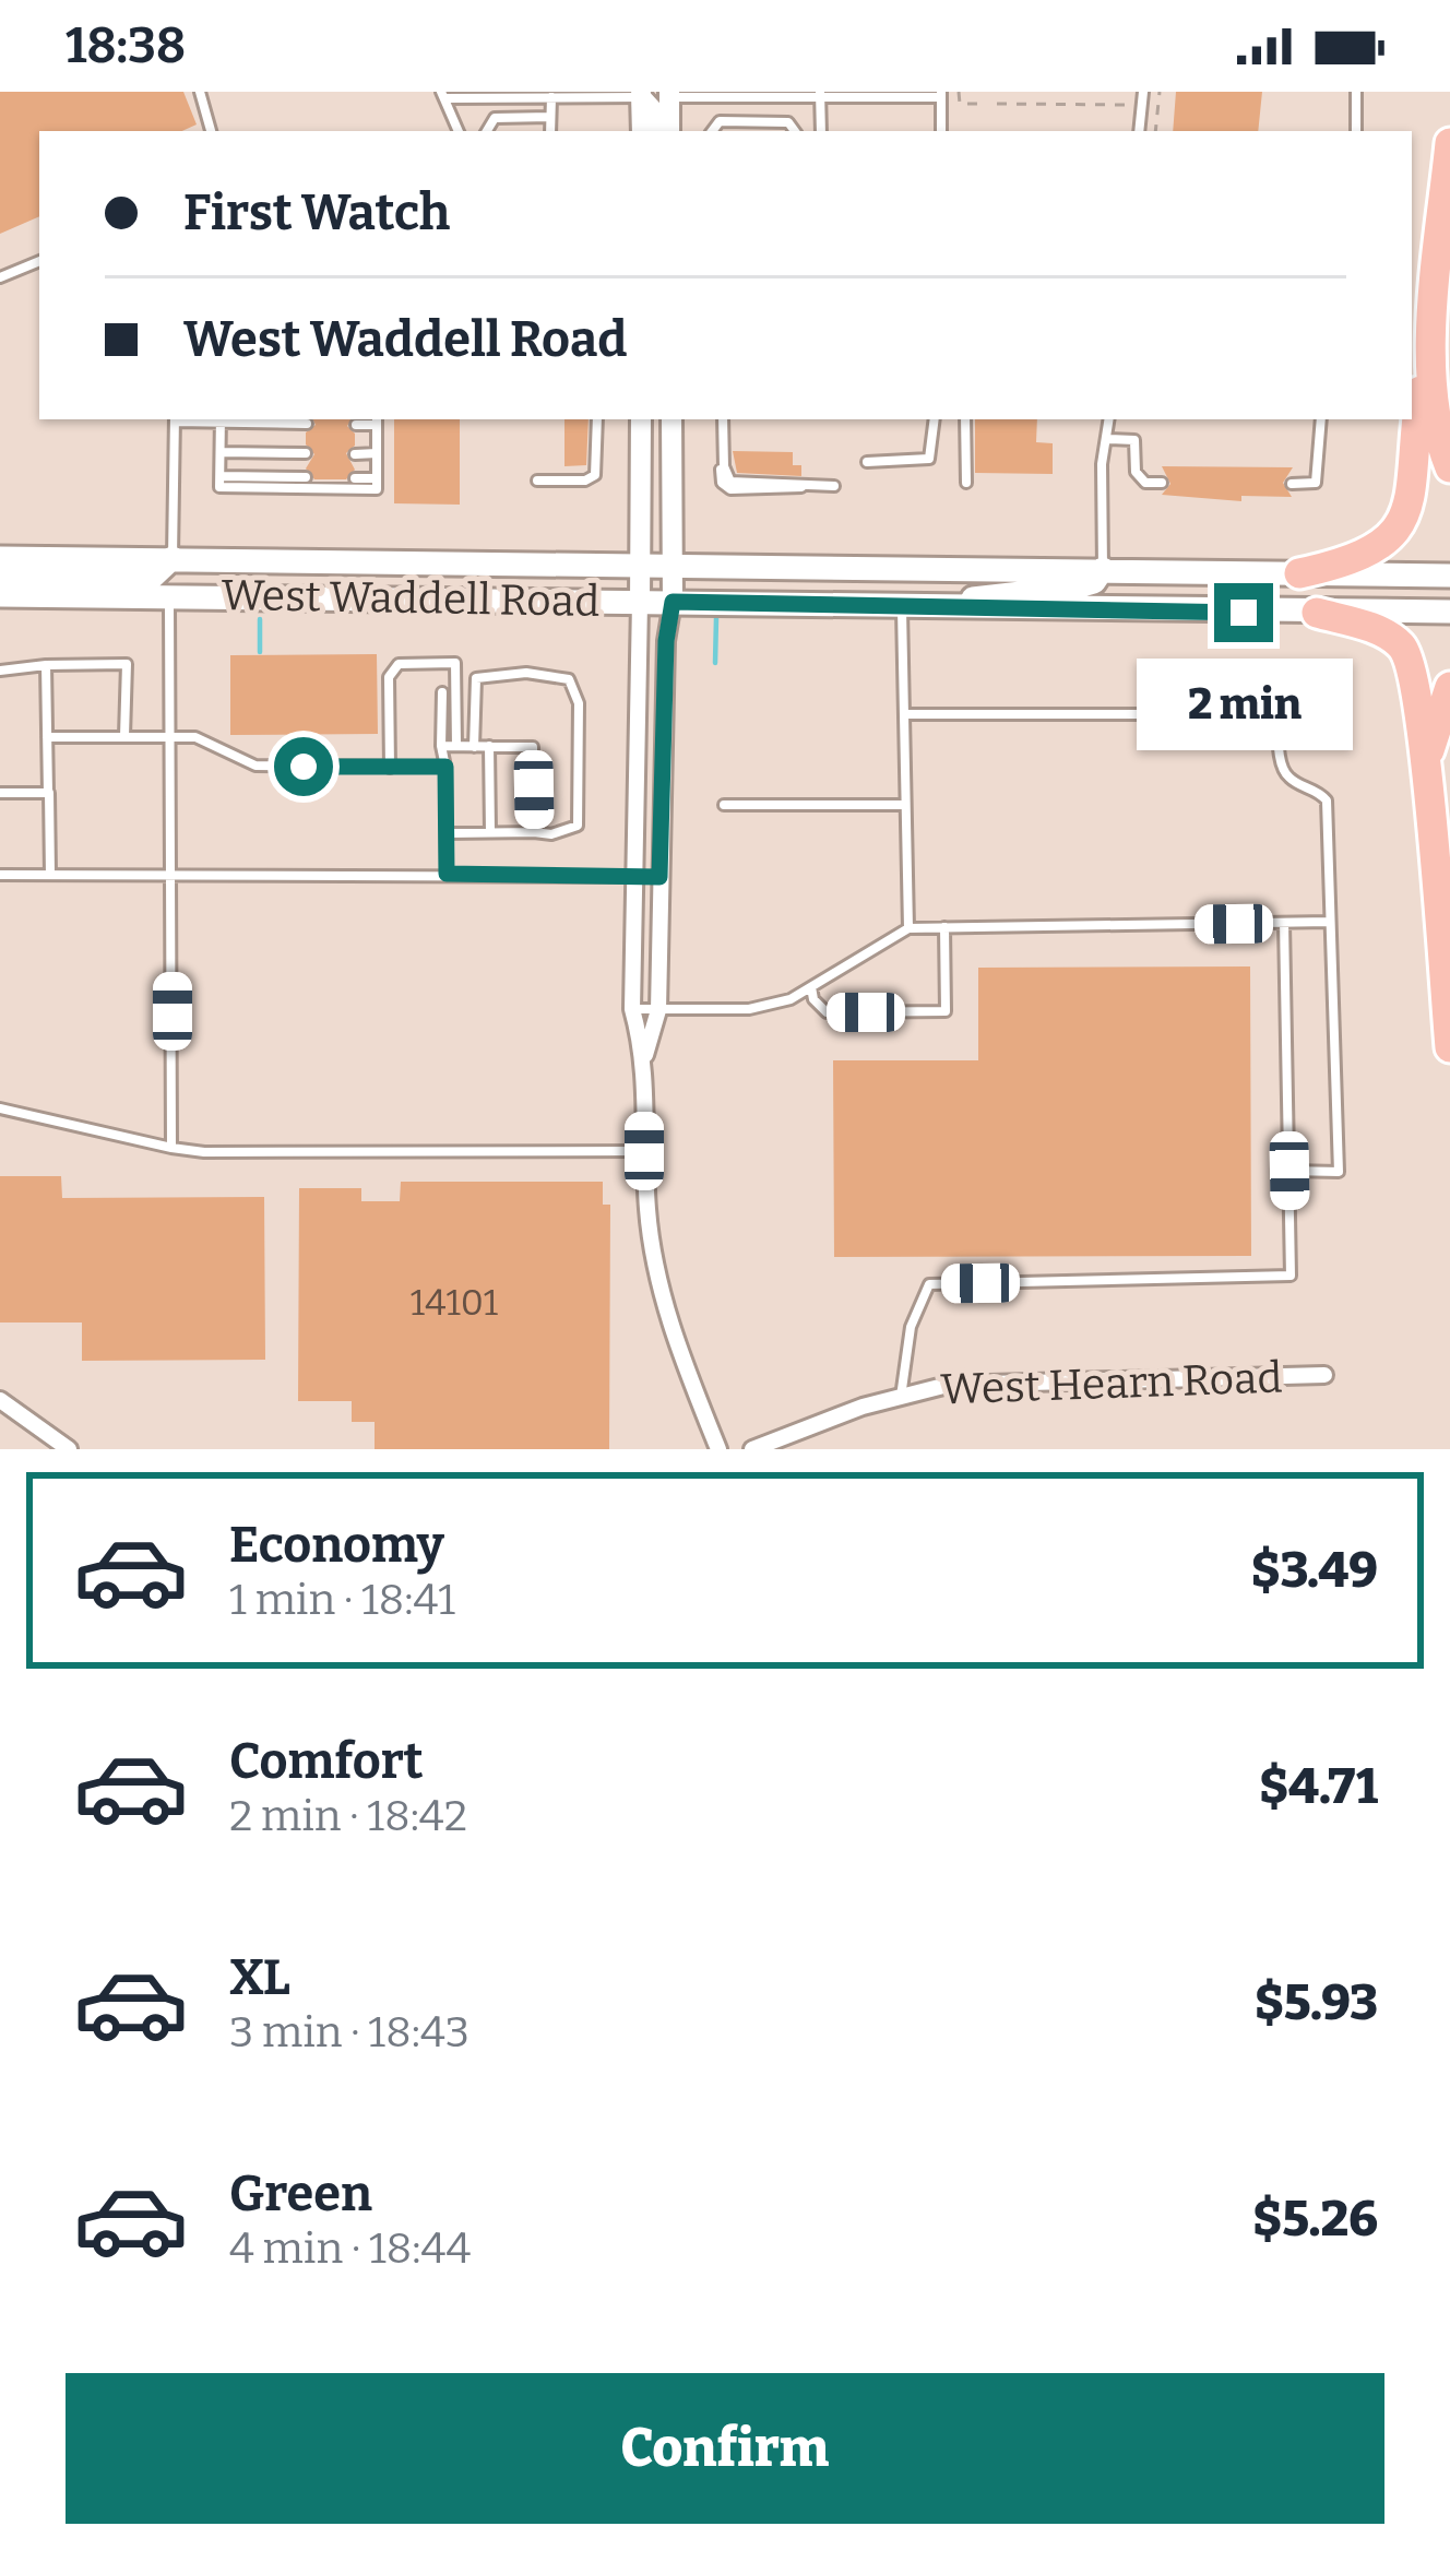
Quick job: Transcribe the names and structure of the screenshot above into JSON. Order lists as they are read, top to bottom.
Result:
{
  "streets": {
    "main road": ["West Waddell Road"],
    "street": ["West Hearn Road"]
  },
  "house_numbers": ["14101"],
  "page": {
    "status": "18:38",
    "banner": ["First Watch", "West Waddell Road"],
    "bubble": "2 min",
    "list": [
      {
        "name": "Economy",
        "note": "1 min · 18:41",
        "value": "$3.49"
      },
      {
        "name": "Comfort",
        "note": "2 min · 18:42",
        "value": "$4.71"
      },
      {
        "name": "XL",
        "note": "3 min · 18:43",
        "value": "$5.93"
      },
      {
        "name": "Green",
        "note": "4 min · 18:44",
        "value": "$5.26"
      }
    ],
    "buttons": "Confirm"
  }
}
